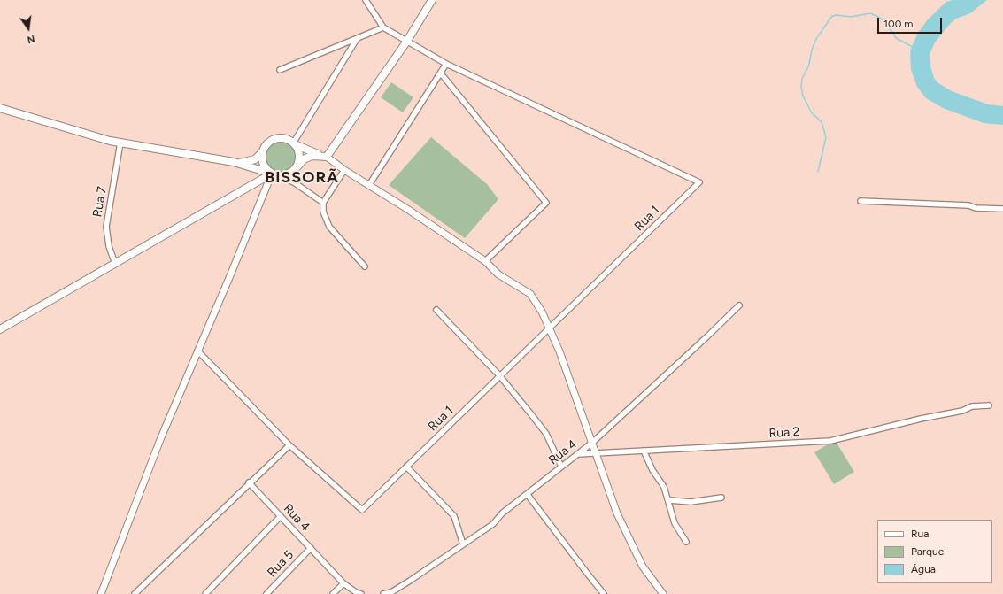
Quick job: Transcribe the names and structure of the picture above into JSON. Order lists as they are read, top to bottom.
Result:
{
  "streets": {
    "street": [
      "Rua 7",
      "Rua 1",
      "Rua 2",
      "Rua 4",
      "Rua 5"
    ]
  },
  "crossings": [
    ["Rua 2", "Rua 4"],
    ["Rua 4", "Rua 5"]
  ],
  "districts": ["BISSORÃ"],
  "legend": ["Rua", "Parque", "Água"],
  "scale_bar": "100 m",
  "north": "bottom"
}
